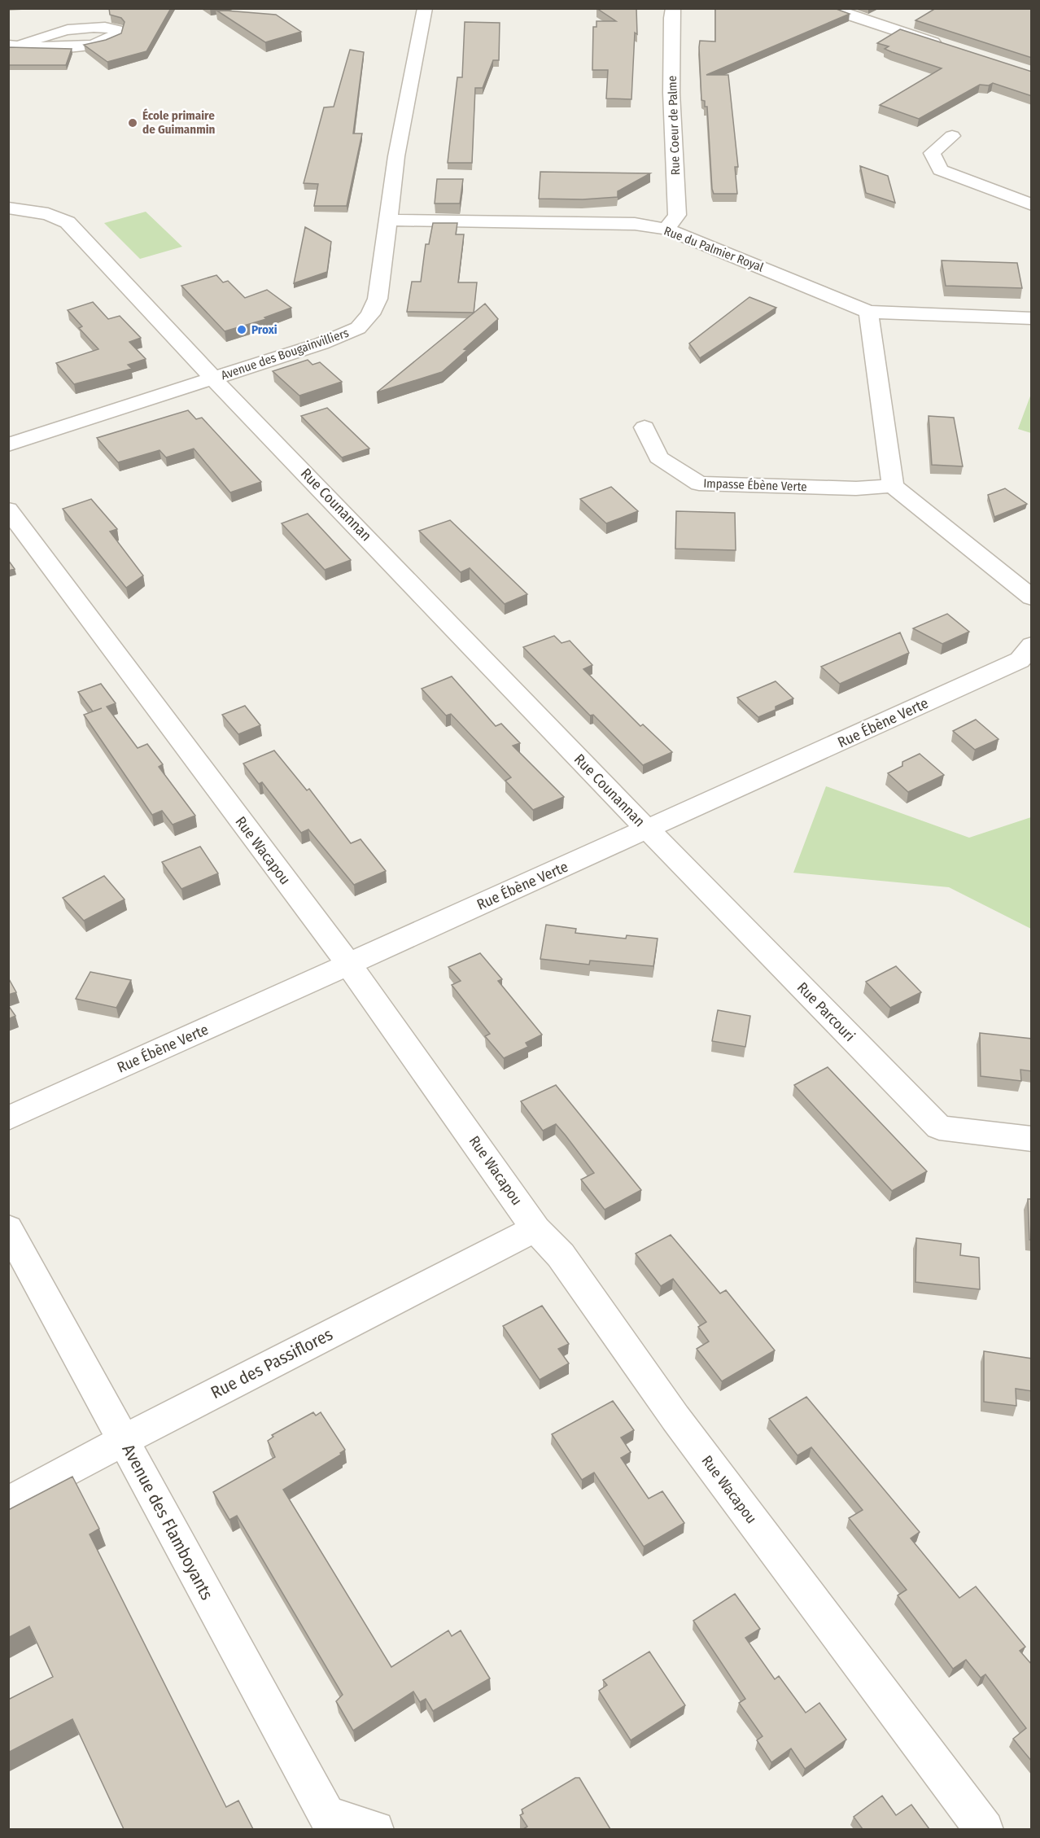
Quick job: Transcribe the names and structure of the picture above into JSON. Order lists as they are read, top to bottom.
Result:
{
  "streets": {
    "street": [
      "Rue Coeur de Palme",
      "Rue du Palmier Royal",
      "Avenue des Bougainvilliers",
      "Impasse Ébène Verte",
      "Rue Counannan",
      "Rue Ébène Verte",
      "Rue Wacapou",
      "Rue Parcouri",
      "Rue des Passiflores",
      "Avenue des Flamboyants"
    ]
  },
  "crossings": [
    ["Rue Coeur de Palme", "Rue du Palmier Royal"],
    ["Rue du Palmier Royal", "Avenue des Bougainvilliers"],
    ["Avenue des Bougainvilliers", "Rue Counannan"],
    ["Rue Counannan", "Rue Ébène Verte"],
    ["Rue Counannan", "Rue Parcouri"],
    ["Rue Ébène Verte", "Rue Wacapou"],
    ["Rue Ébène Verte", "Rue Parcouri"],
    ["Rue Wacapou", "Rue des Passiflores"],
    ["Rue des Passiflores", "Avenue des Flamboyants"]
  ],
  "places": ["École primaire de Guimanmin", "Proxi"]
}
